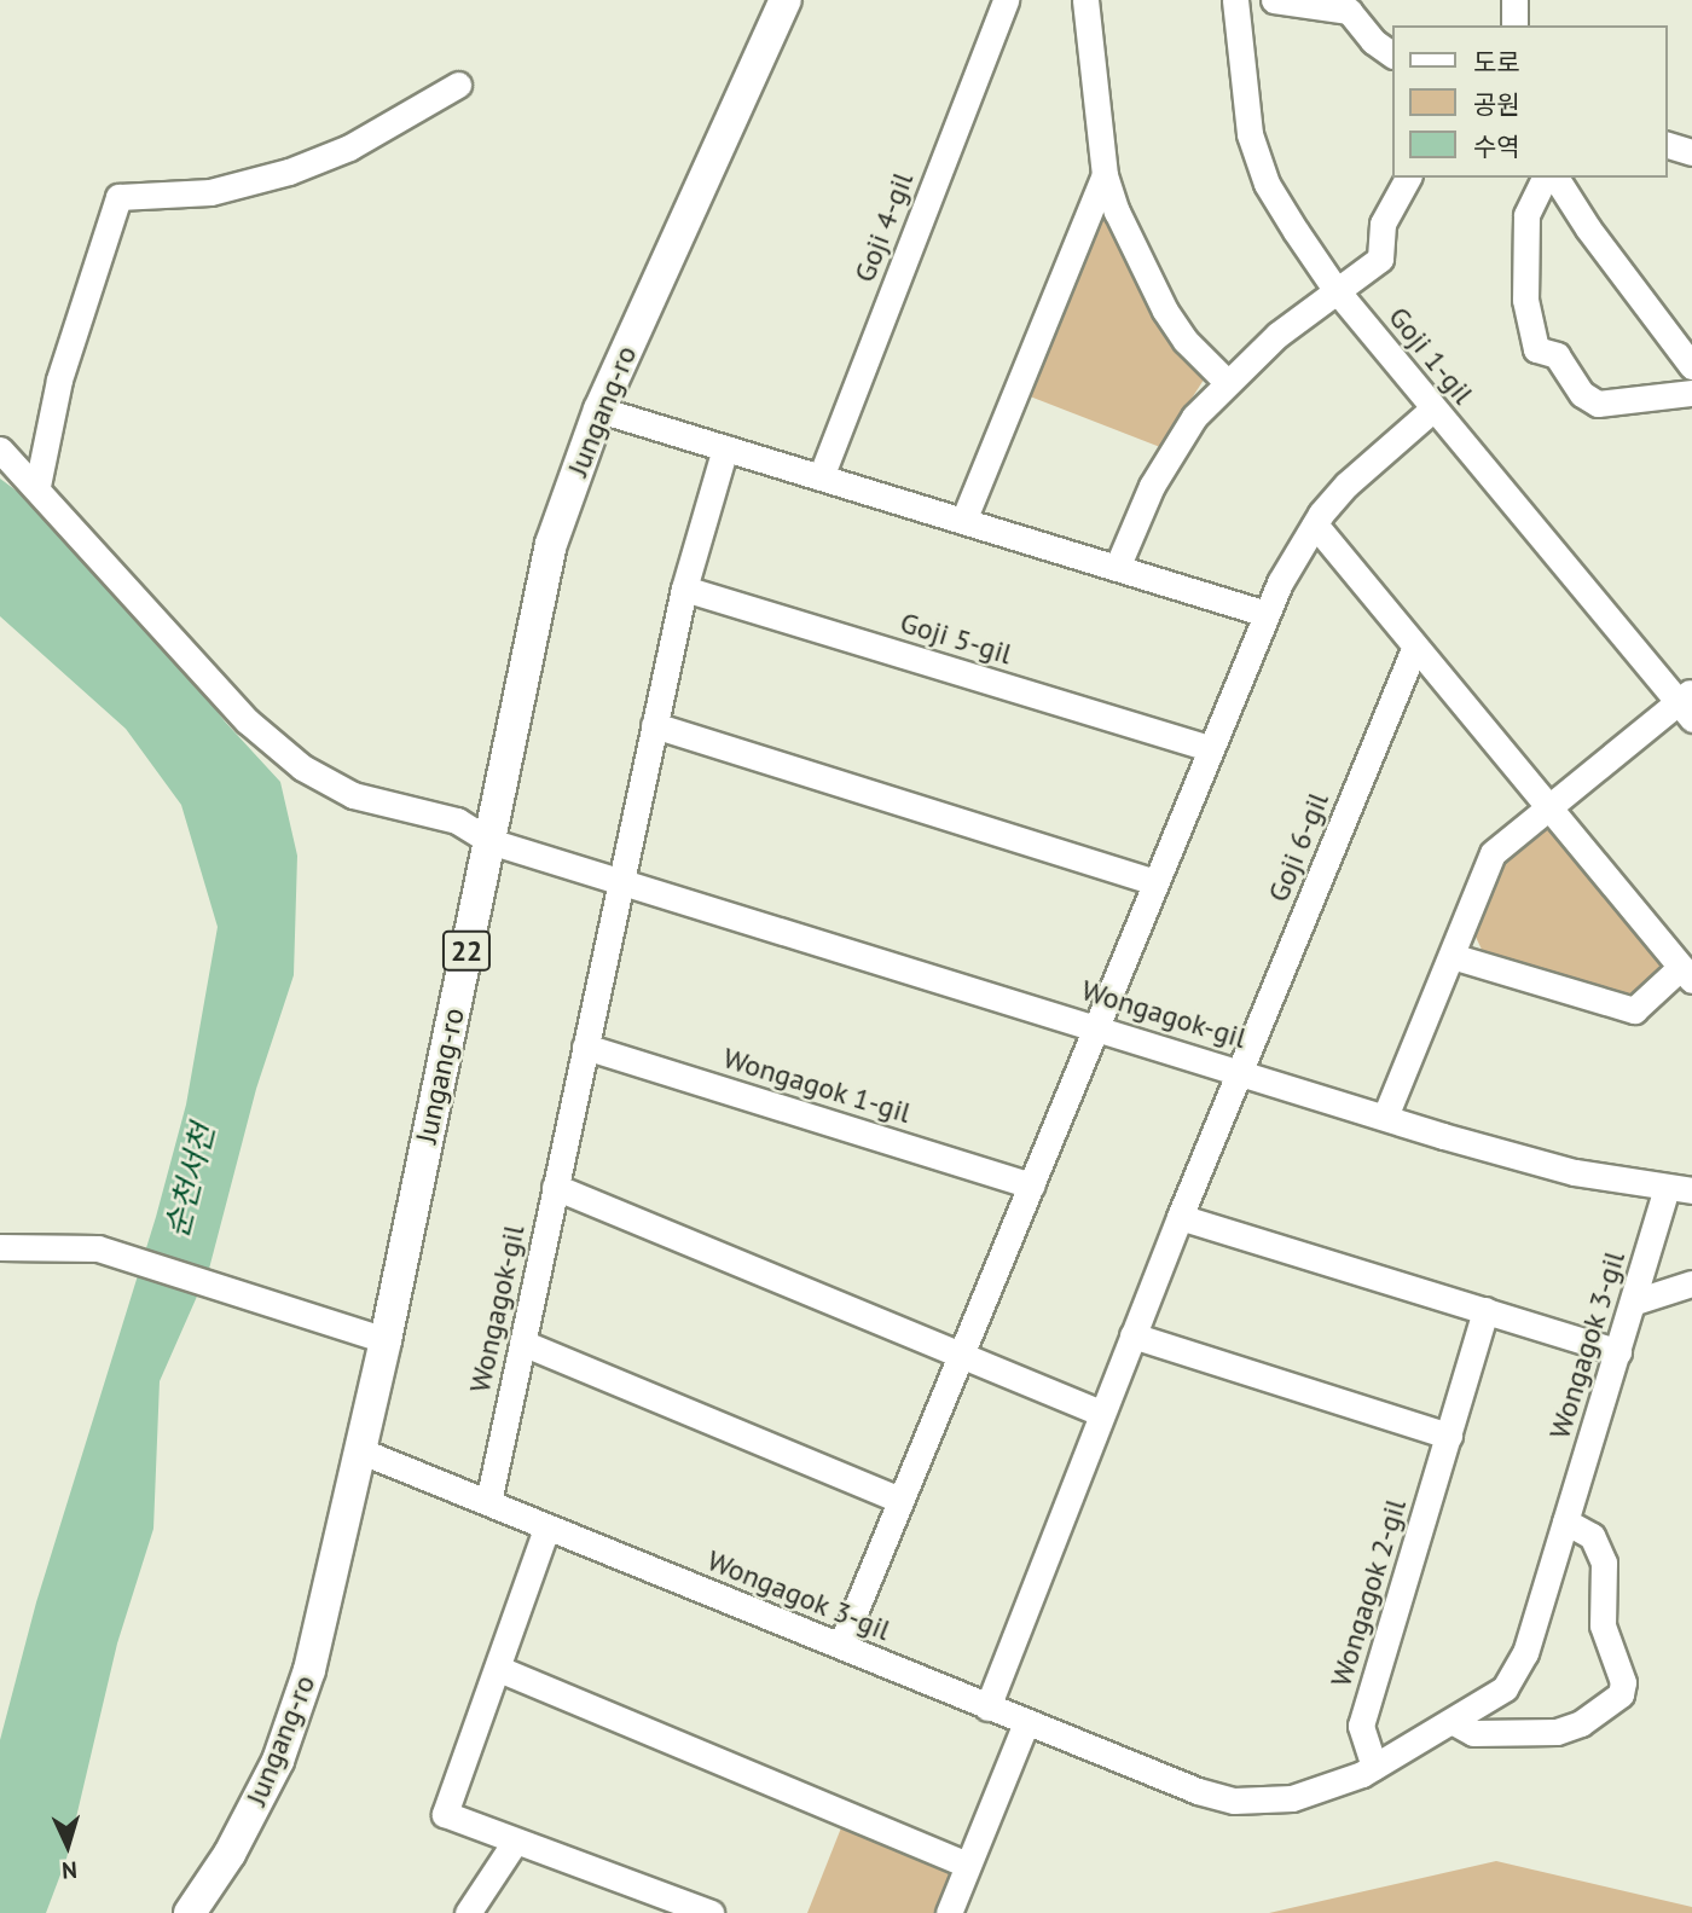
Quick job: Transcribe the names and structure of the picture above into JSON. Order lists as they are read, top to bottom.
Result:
{
  "streets": {
    "main road": ["Jungang-ro", "22"],
    "street": [
      "Goji 4-gil",
      "Goji 1-gil",
      "Goji 5-gil",
      "Goji 6-gil",
      "Wongagok-gil",
      "Wongagok 1-gil",
      "Wongagok 3-gil",
      "Wongagok 2-gil"
    ]
  },
  "crossings": [
    ["Goji 1-gil", "Wongagok-gil"],
    ["Jungang-ro", "Wongagok-gil"],
    ["Jungang-ro", "Wongagok 3-gil"],
    ["Goji 6-gil", "Wongagok-gil"],
    ["Wongagok-gil", "Wongagok 1-gil"],
    ["Wongagok-gil", "Wongagok 3-gil"],
    ["Wongagok 3-gil", "Wongagok 2-gil"]
  ],
  "water": ["순천서천"],
  "legend": ["도로", "공원", "수역"],
  "north": "bottom"
}
